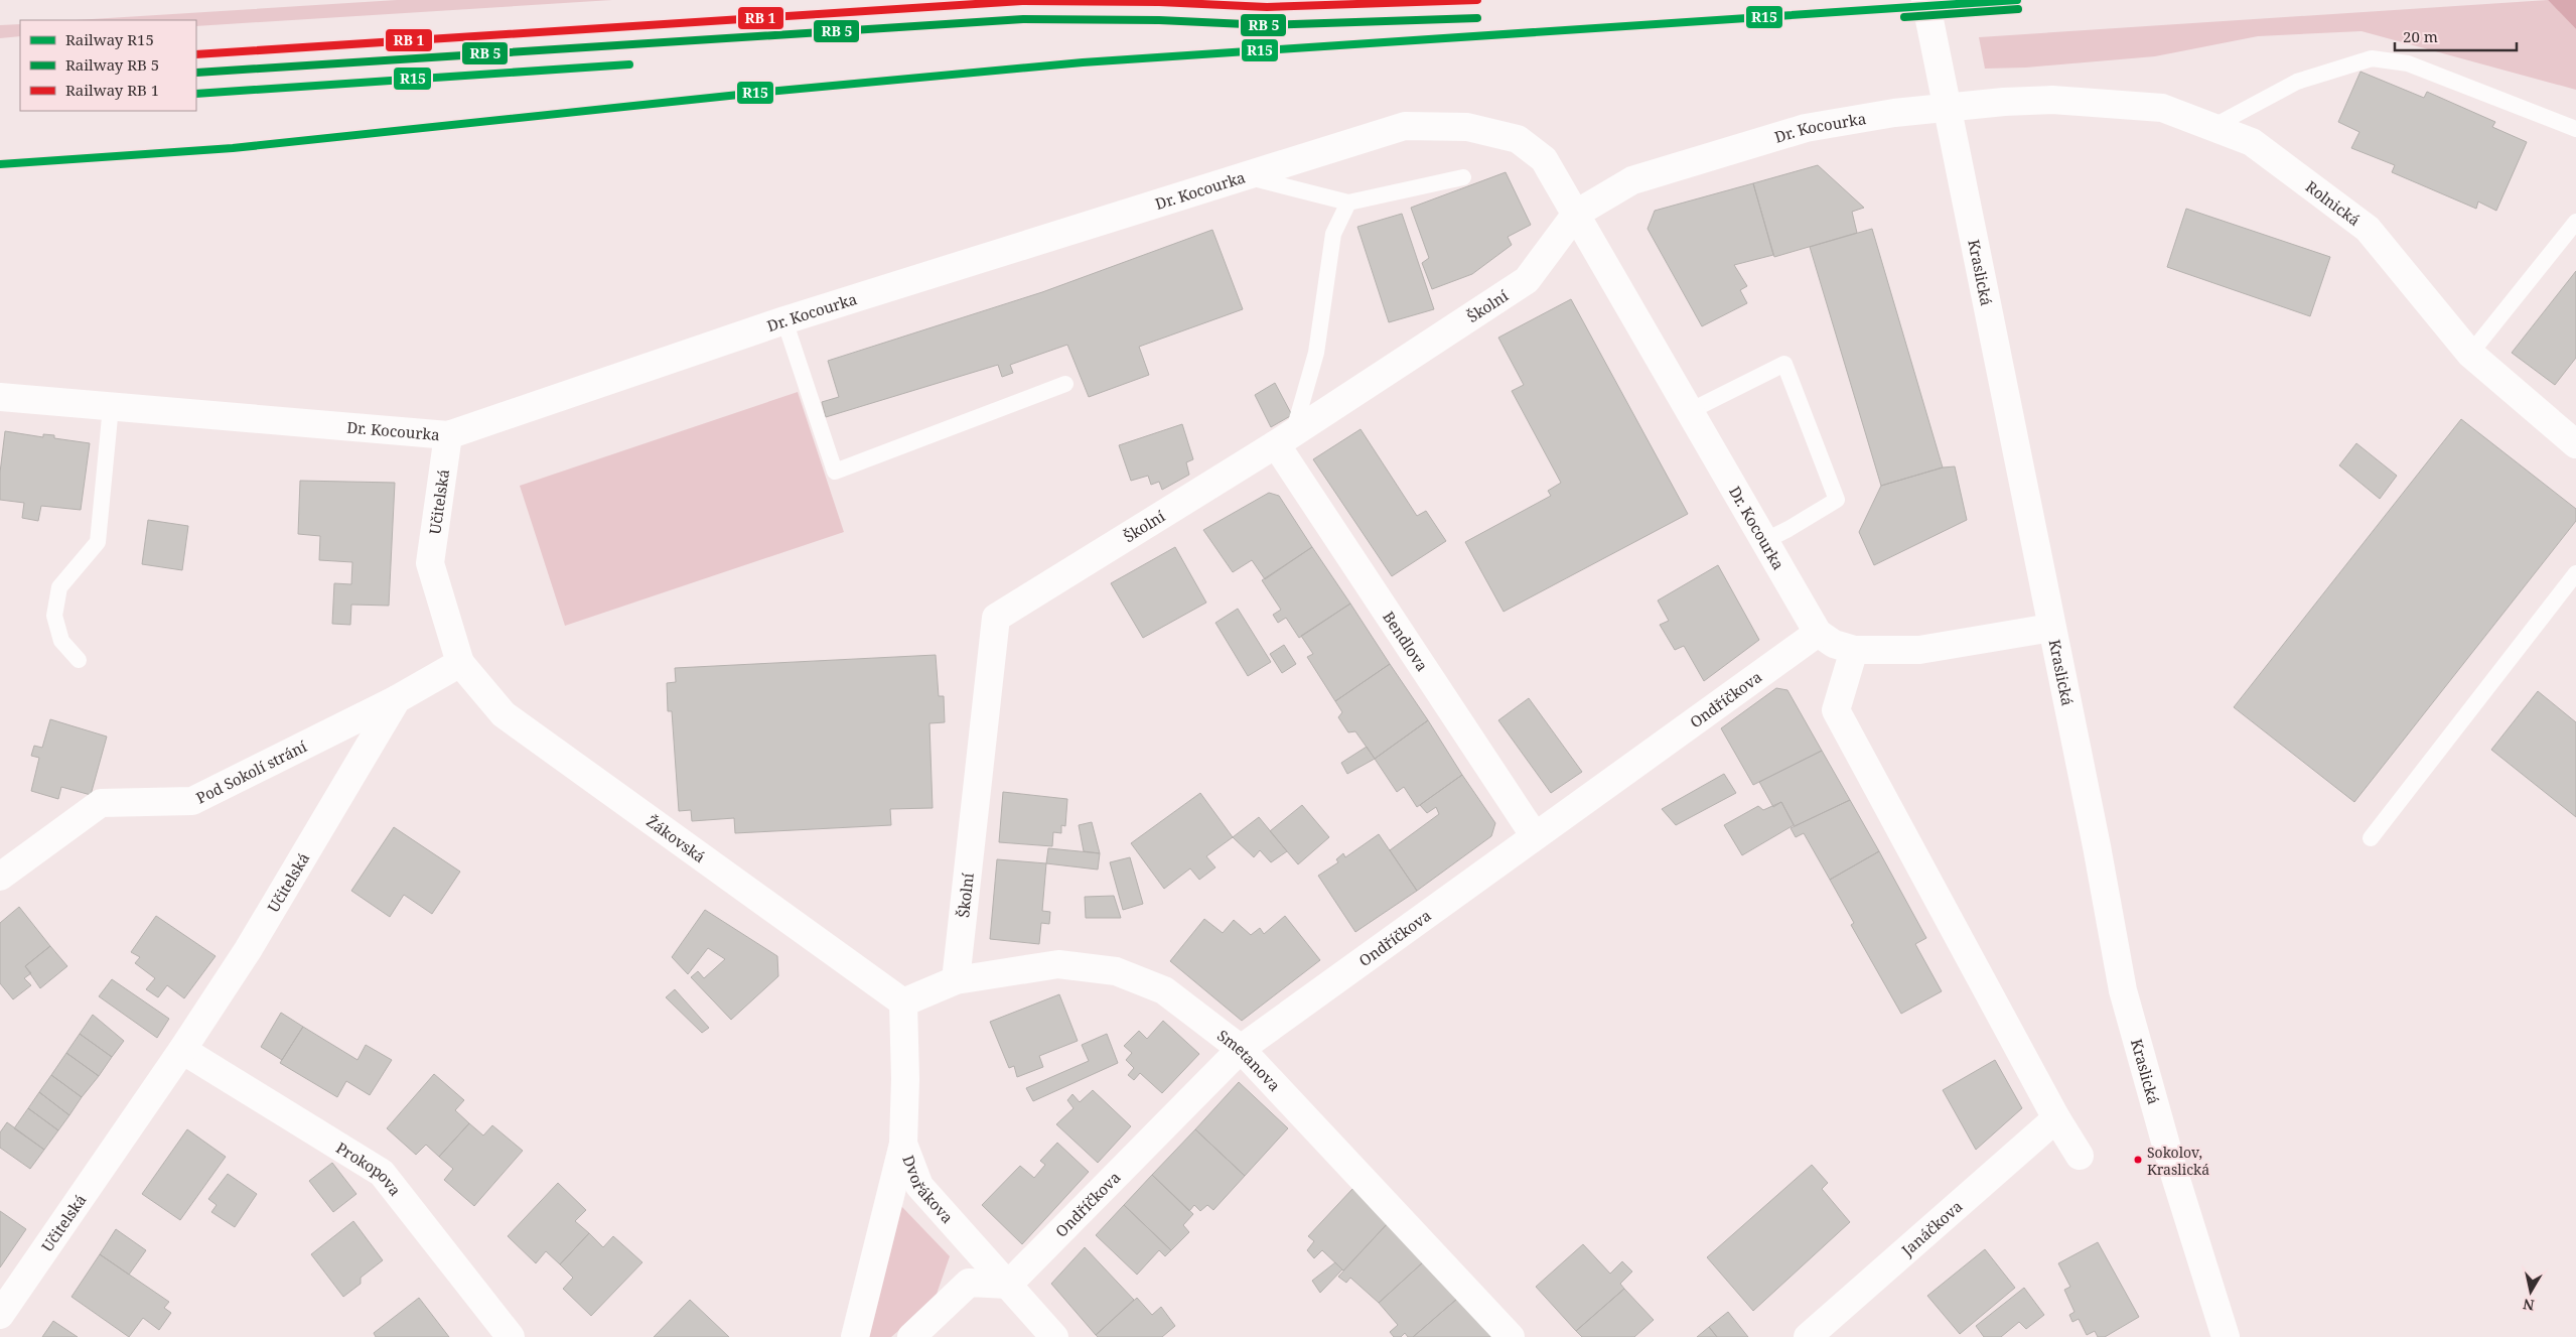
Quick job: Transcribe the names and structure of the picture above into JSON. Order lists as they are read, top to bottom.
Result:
{
  "streets": {
    "street": [
      "Dr. Kocourka",
      "Rolnická",
      "Kraslická",
      "Školní",
      "Učitelská",
      "Bendlova",
      "Ondříčkova",
      "Pod Sokolí strání",
      "Žákovská",
      "Smetanova",
      "Prokopova",
      "Dvořákova",
      "Janáčkova"
    ]
  },
  "crossings": [
    ["Dr. Kocourka", "Rolnická"],
    ["Dr. Kocourka", "Kraslická"],
    ["Dr. Kocourka", "Školní"],
    ["Dr. Kocourka", "Učitelská"],
    ["Dr. Kocourka", "Ondříčkova"],
    ["Školní", "Bendlova"],
    ["Školní", "Smetanova"],
    ["Učitelská", "Pod Sokolí strání"],
    ["Učitelská", "Žákovská"],
    ["Učitelská", "Prokopova"],
    ["Bendlova", "Ondříčkova"],
    ["Ondříčkova", "Smetanova"],
    ["Ondříčkova", "Dvořákova"],
    ["Žákovská", "Smetanova"],
    ["Žákovská", "Dvořákova"],
    ["Smetanova", "Dvořákova"]
  ],
  "places": ["Sokolov, Kraslická"],
  "lines": ["rail line R15"],
  "legend": ["Railway R15", "Railway RB 5", "Railway RB 1"],
  "scale_bar": "20 m",
  "north": "bottom"
}
